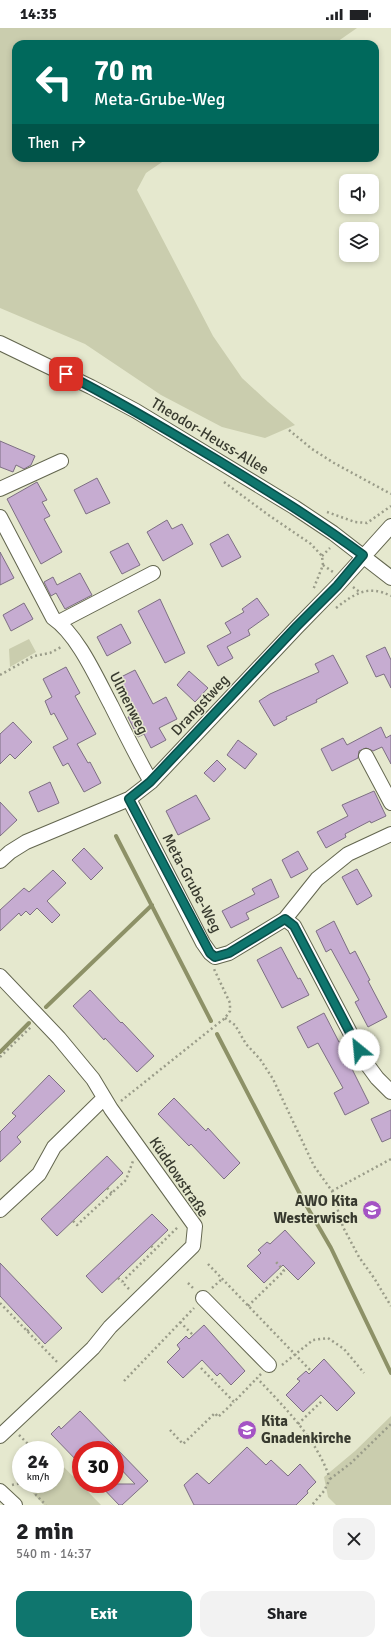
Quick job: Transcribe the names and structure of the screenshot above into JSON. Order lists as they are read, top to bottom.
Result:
{
  "streets": {
    "street": [
      "Theodor-Heuss-Allee",
      "Ulmenweg",
      "Drangstweg",
      "Meta-Grube-Weg",
      "Küddowstraße"
    ]
  },
  "crossings": [
    ["Theodor-Heuss-Allee", "Drangstweg"],
    ["Ulmenweg", "Drangstweg"],
    ["Drangstweg", "Meta-Grube-Weg"]
  ],
  "places": {
    "school or university": ["AWO Kita Westerwisch", "Kita Gnadenkirche"]
  },
  "page": {
    "status": "14:35",
    "turn": ["70 m", "Meta-Grube-Weg"],
    "then": "Then",
    "speed": "24 km/h",
    "limit": "30",
    "heading": ["2 min", "540 m · 14:37"],
    "buttons": ["Exit", "Share"]
  }
}
